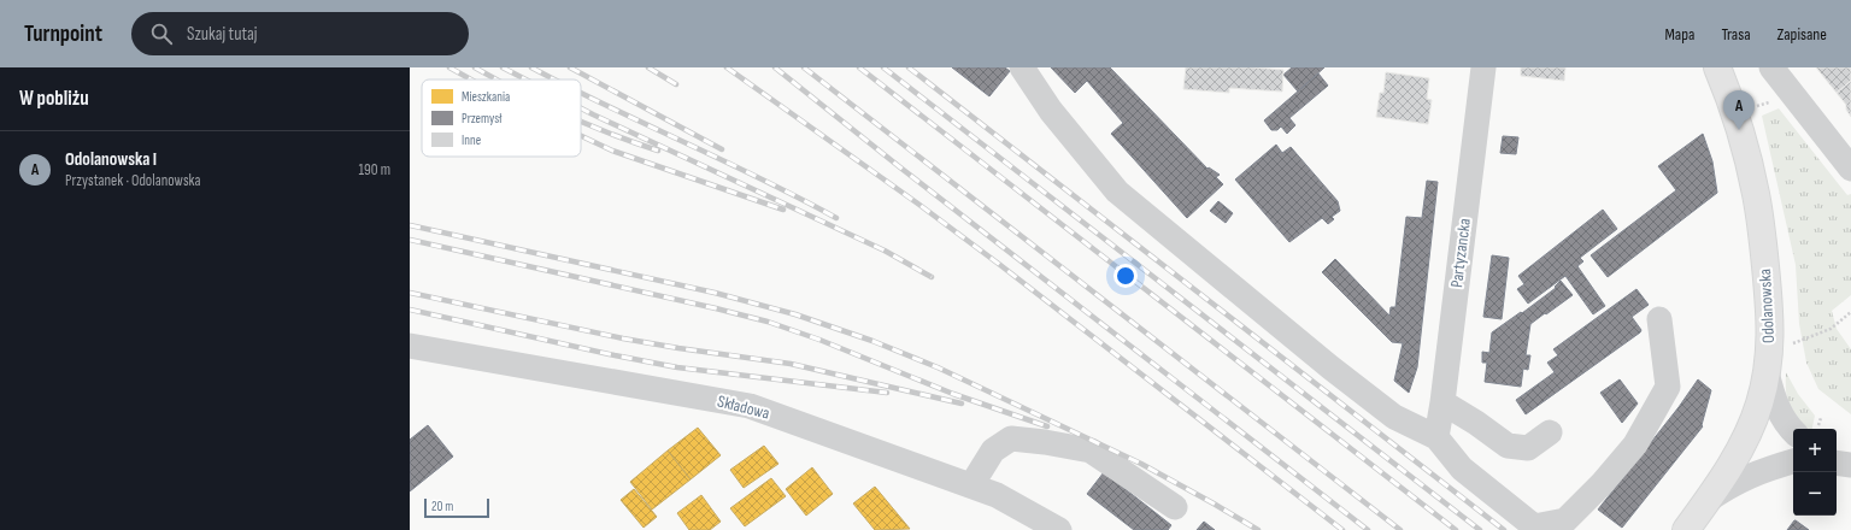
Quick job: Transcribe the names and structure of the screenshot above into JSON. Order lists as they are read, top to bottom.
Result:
{
  "streets": {
    "main road": ["Odolanowska"],
    "street": ["Partyzancka", "Składowa"]
  },
  "legend": ["Mieszkania", "Przemysł", "Inne"],
  "scale_bar": "20 m",
  "page": {
    "header": "Turnpoint",
    "search": "Szukaj tutaj",
    "nav": ["Mapa", "Trasa", "Zapisane"],
    "heading": "W pobliżu",
    "pins": "A",
    "list": [
      {
        "mark": "A",
        "name": "Odolanowska I",
        "note": "Przystanek · Odolanowska",
        "value": "190 m"
      }
    ],
    "map_buttons": ["+", "−"],
    "scale": "20 m"
  }
}
